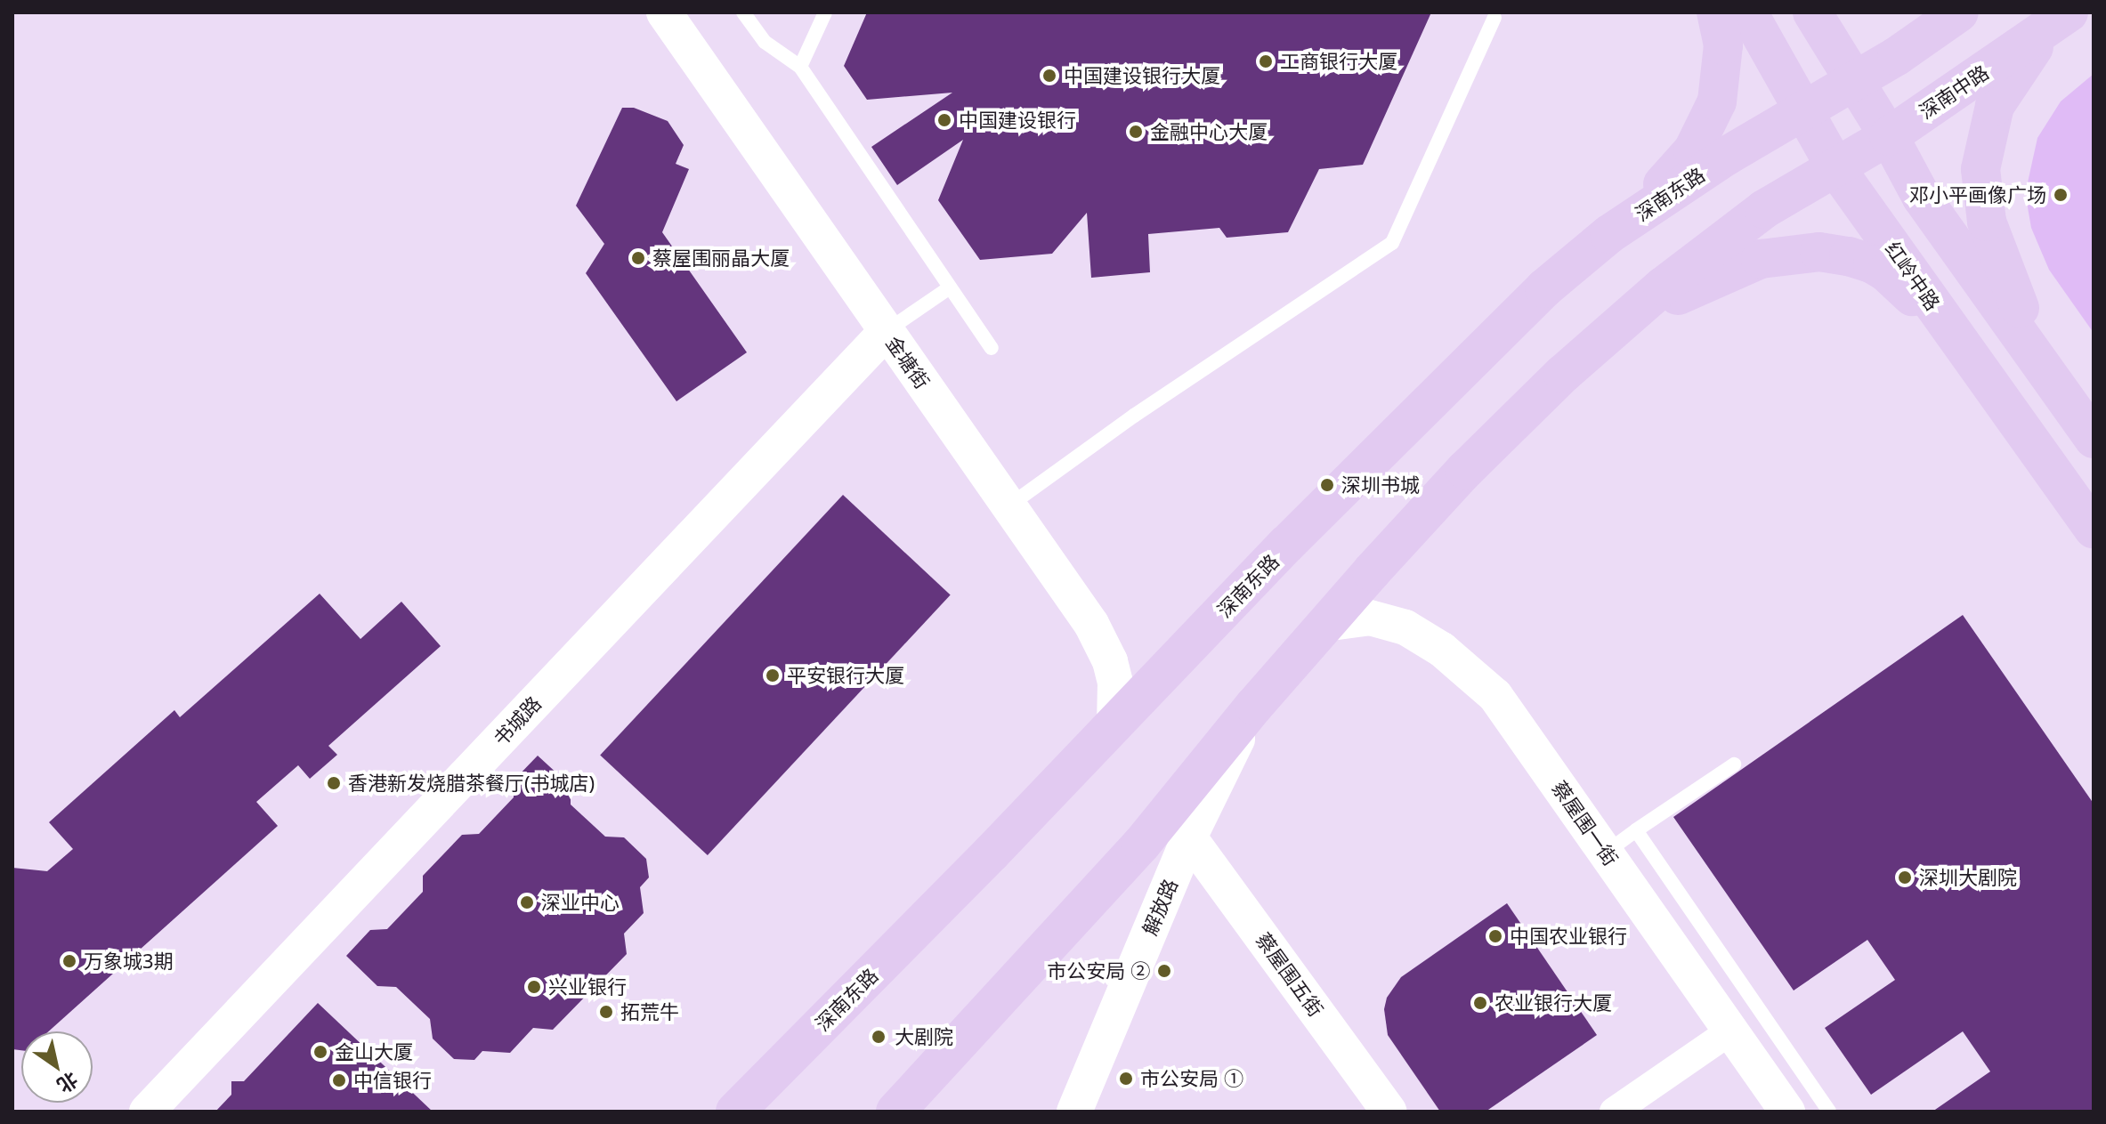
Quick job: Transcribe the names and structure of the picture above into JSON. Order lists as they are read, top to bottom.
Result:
{
  "streets": {
    "main road": ["深南中路", "深南东路", "红岭中路"],
    "street": [
      "金塘街",
      "书城路",
      "蔡屋围一街",
      "解放路",
      "蔡屋围五街"
    ]
  },
  "crossings": [
    ["深南中路", "红岭中路"],
    ["深南东路", "红岭中路"],
    ["深南东路", "金塘街"],
    ["金塘街", "书城路"],
    ["解放路", "蔡屋围五街"]
  ],
  "places": [
    "工商银行大厦",
    "中国建设银行大厦",
    "中国建设银行",
    "金融中心大厦",
    "邓小平画像广场",
    "蔡屋围丽晶大厦",
    "深圳书城",
    "平安银行大厦",
    "香港新发烧腊茶餐厅(书城店)",
    "深圳大剧院",
    "深业中心",
    "中国农业银行",
    "万象城3期",
    "市公安局 ②",
    "兴业银行",
    "农业银行大厦",
    "拓荒牛",
    "大剧院",
    "金山大厦",
    "市公安局 ①",
    "中信银行"
  ],
  "north": "bottom right"
}
